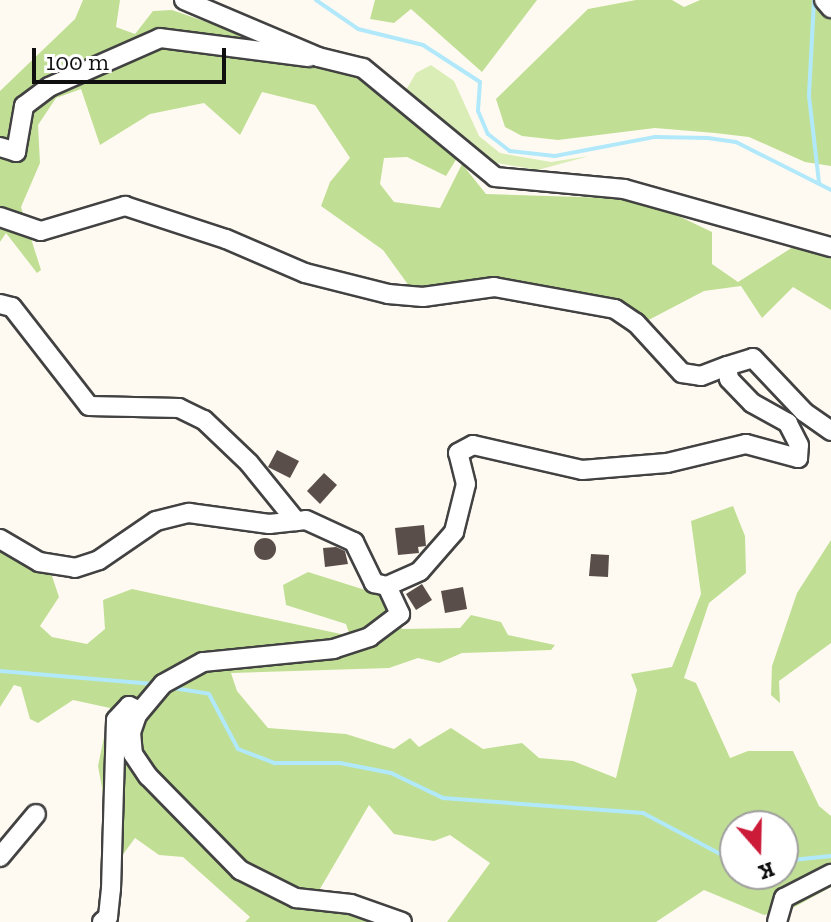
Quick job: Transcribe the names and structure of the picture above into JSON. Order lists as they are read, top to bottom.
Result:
{
  "scale_bar": "100 m",
  "north": "bottom"
}
